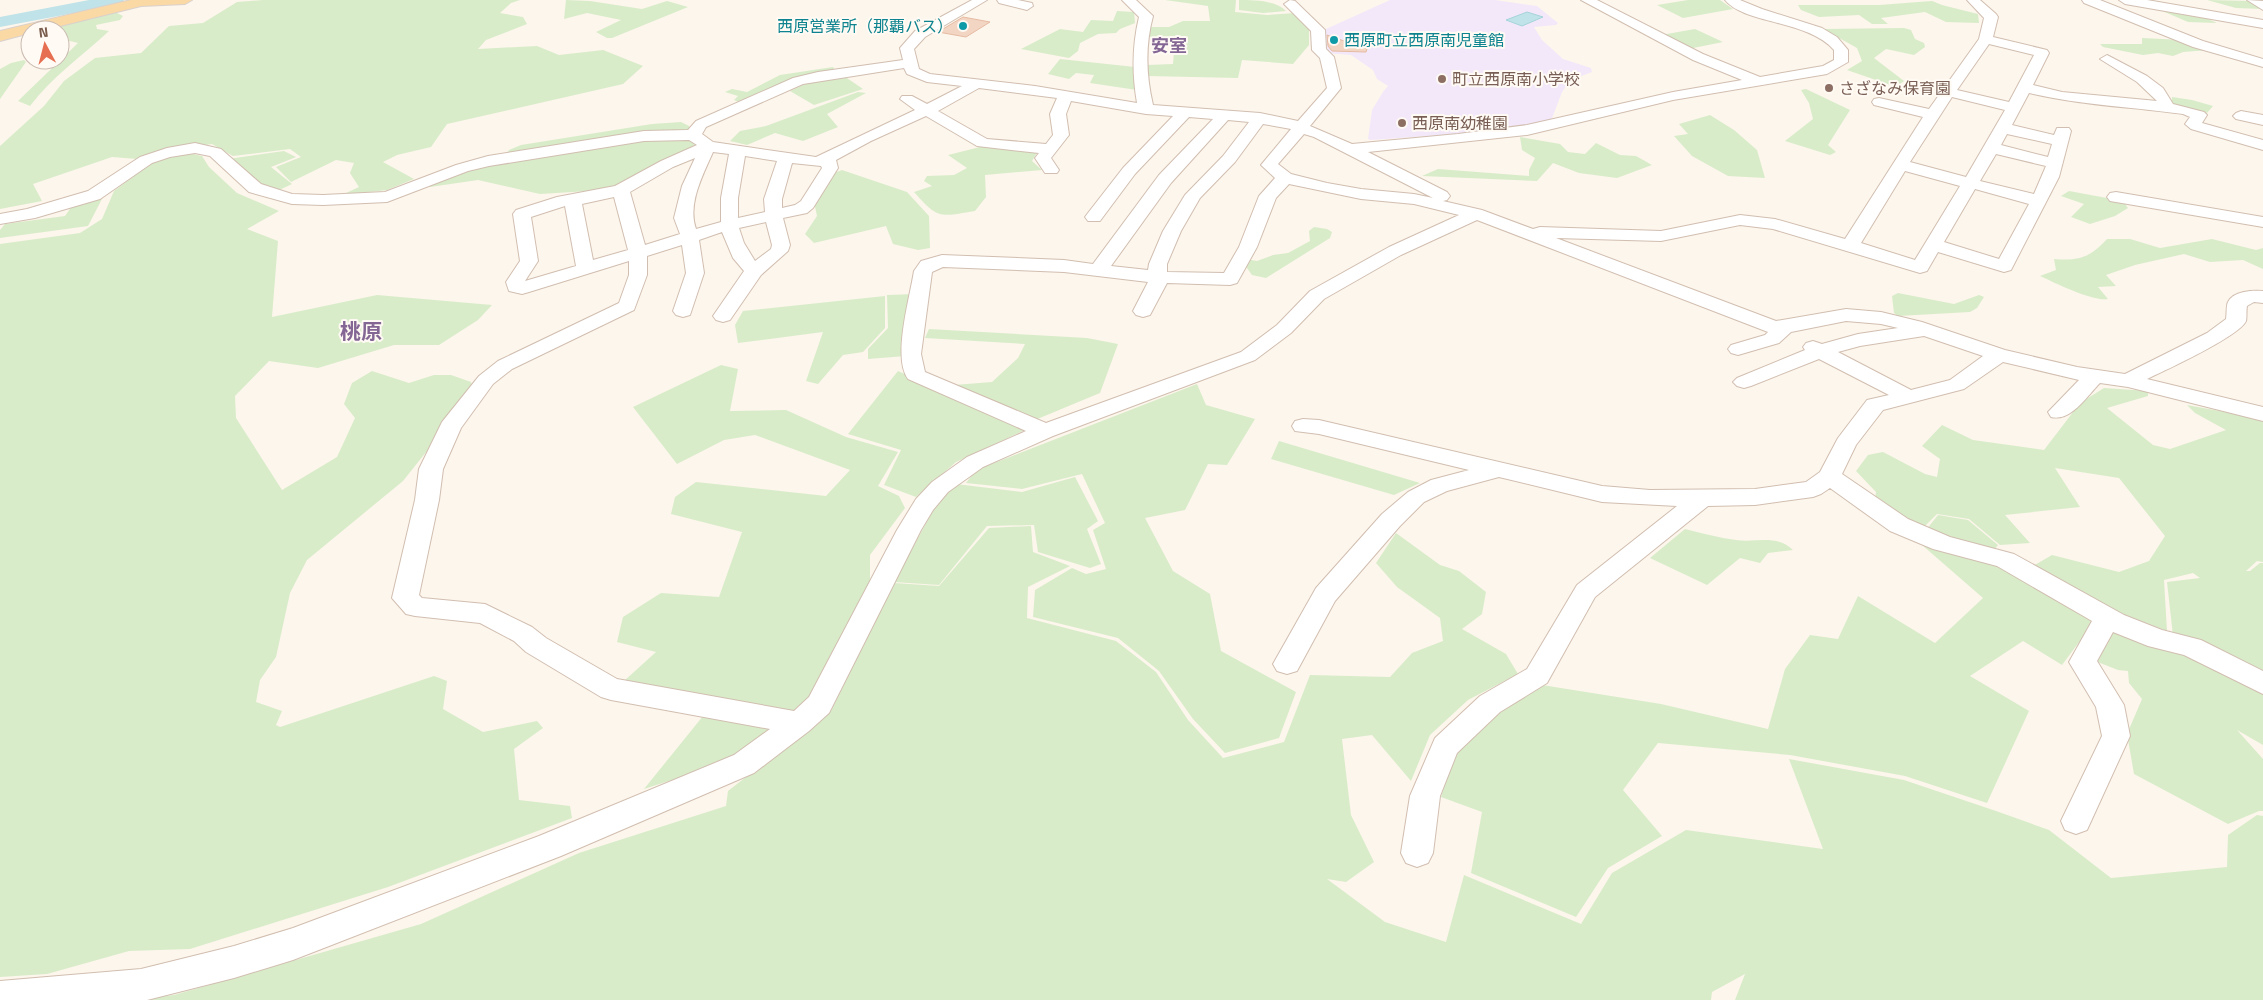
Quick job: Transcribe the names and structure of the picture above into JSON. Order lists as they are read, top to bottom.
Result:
{
  "districts": ["安室", "桃原"],
  "places": [
    "西原営業所（那覇バス）",
    "西原町立西原南児童館",
    "町立西原南小学校",
    "さざなみ保育園",
    "西原南幼稚園"
  ],
  "north": "top"
}
